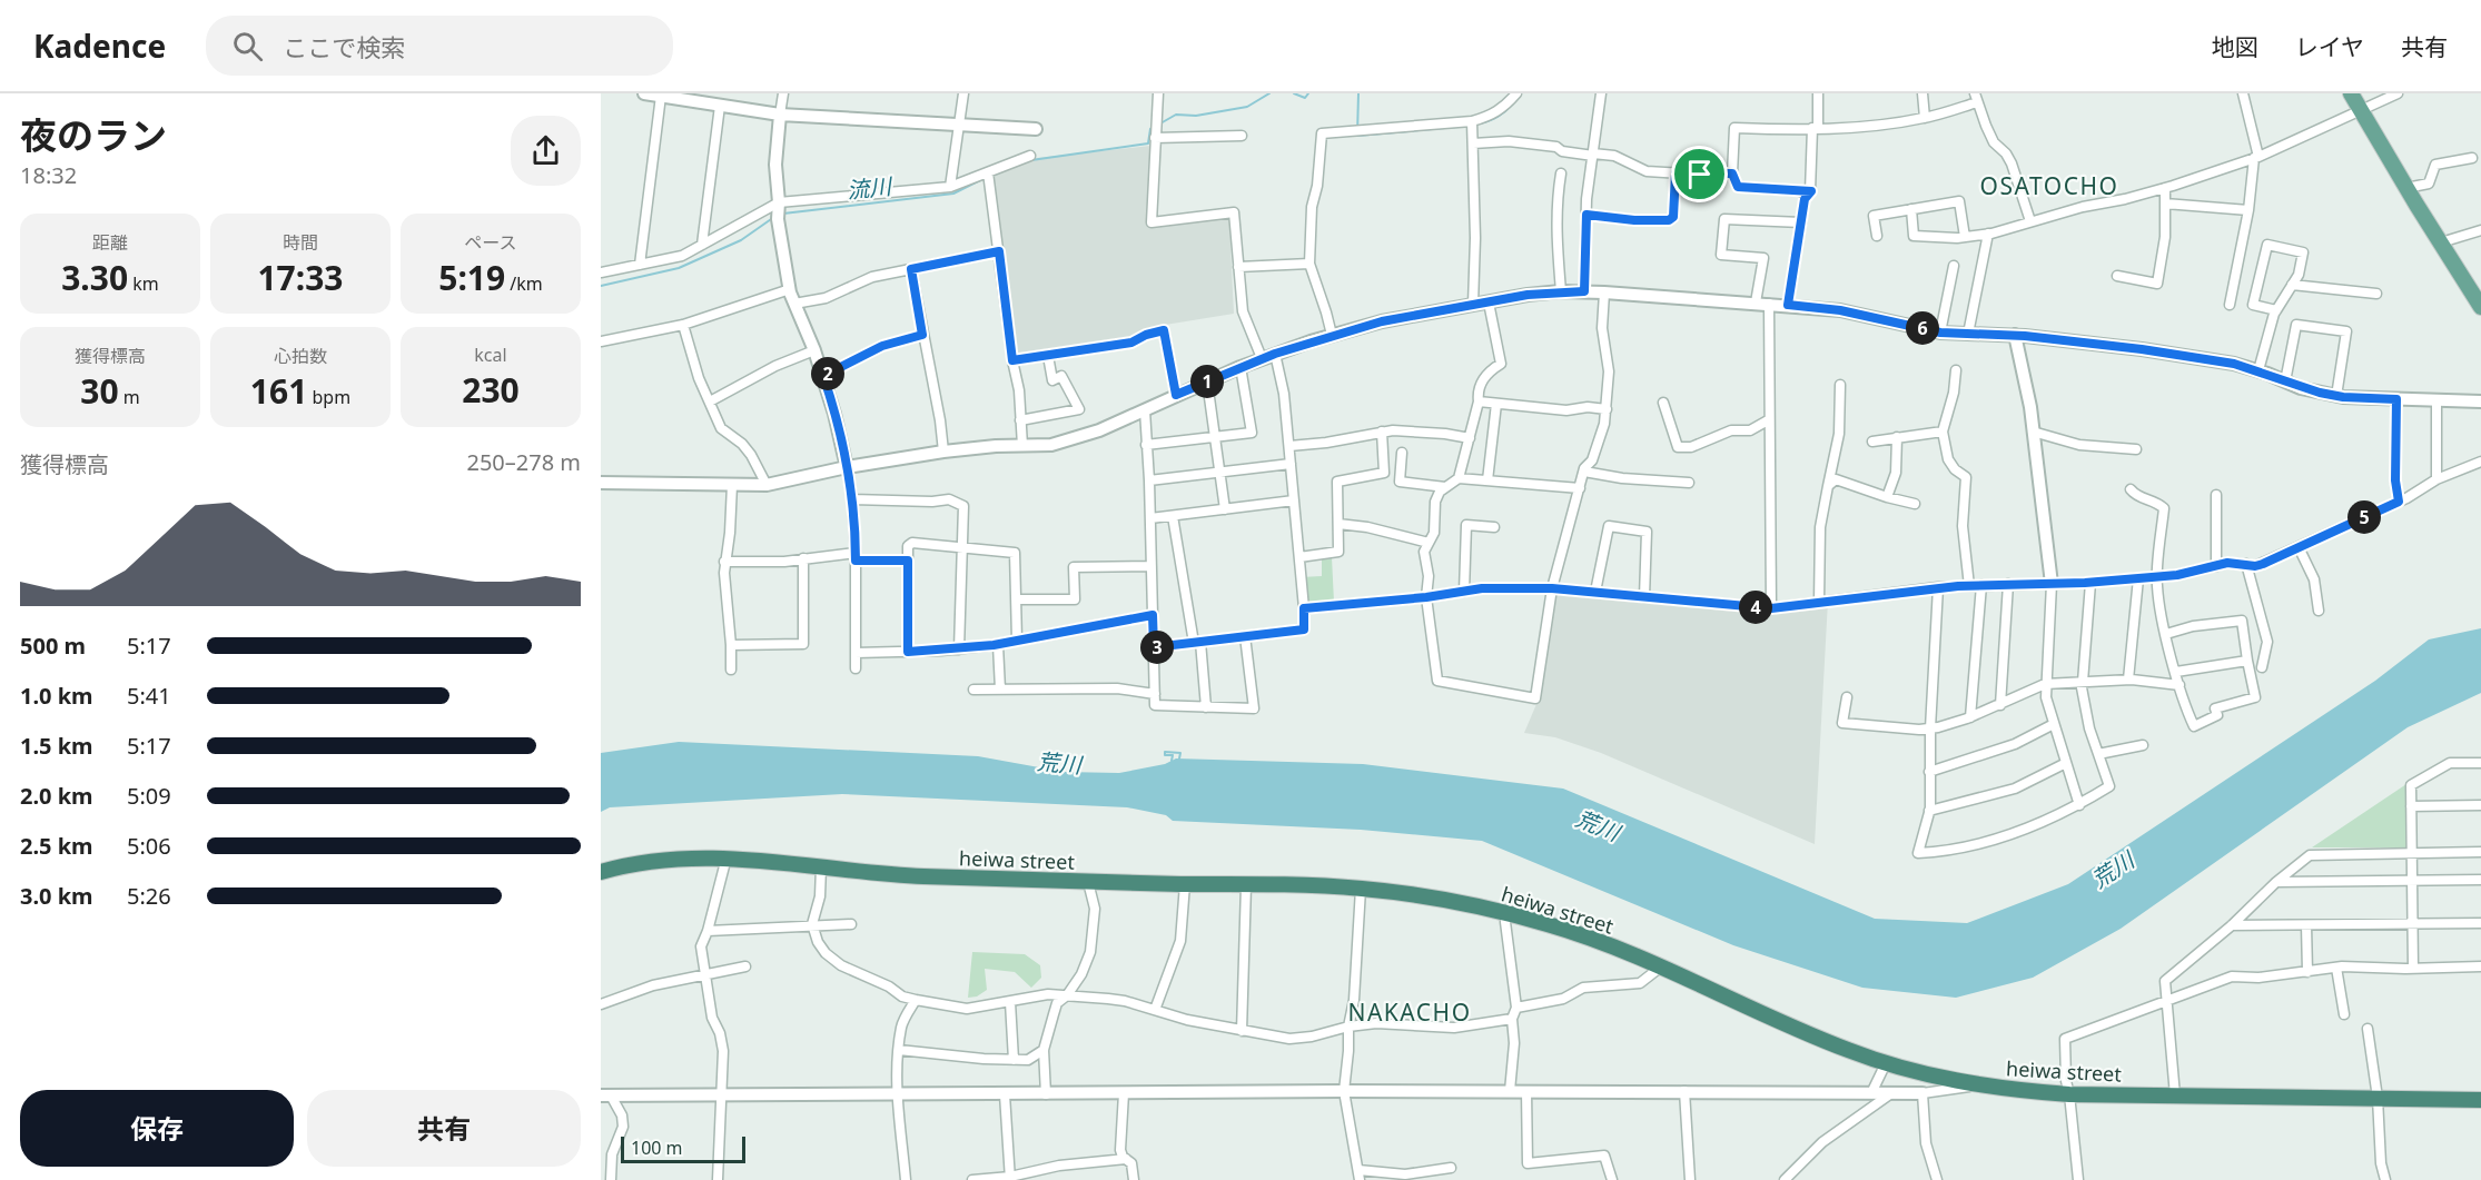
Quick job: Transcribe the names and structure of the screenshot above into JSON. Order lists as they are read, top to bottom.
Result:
{
  "streets": {
    "highway": ["heiwa street"]
  },
  "districts": ["OSATOCHO", "NAKACHO"],
  "water": ["流川", "荒川"],
  "scale_bar": "100 m",
  "page": {
    "header": "Kadence",
    "search": "ここで検索",
    "nav": ["地図", "レイヤ", "共有"],
    "heading": ["夜のラン", "18:32"],
    "stats": [
      ["距離", "3.30 km"],
      ["時間", "17:33"],
      ["ペース", "5:19 /km"],
      ["獲得標高", "30 m"],
      ["心拍数", "161 bpm"],
      ["kcal", "230"]
    ],
    "pins": [
      "6",
      "2",
      "1",
      "5",
      "4",
      "3"
    ],
    "chart": ["獲得標高", "250–278 m"],
    "list": [
      {
        "name": "500 m",
        "note": "5:17"
      },
      {
        "name": "1.0 km",
        "note": "5:41"
      },
      {
        "name": "1.5 km",
        "note": "5:17"
      },
      {
        "name": "2.0 km",
        "note": "5:09"
      },
      {
        "name": "2.5 km",
        "note": "5:06"
      },
      {
        "name": "3.0 km",
        "note": "5:26"
      }
    ],
    "buttons": ["保存", "共有"],
    "scale": "100 m"
  }
}
